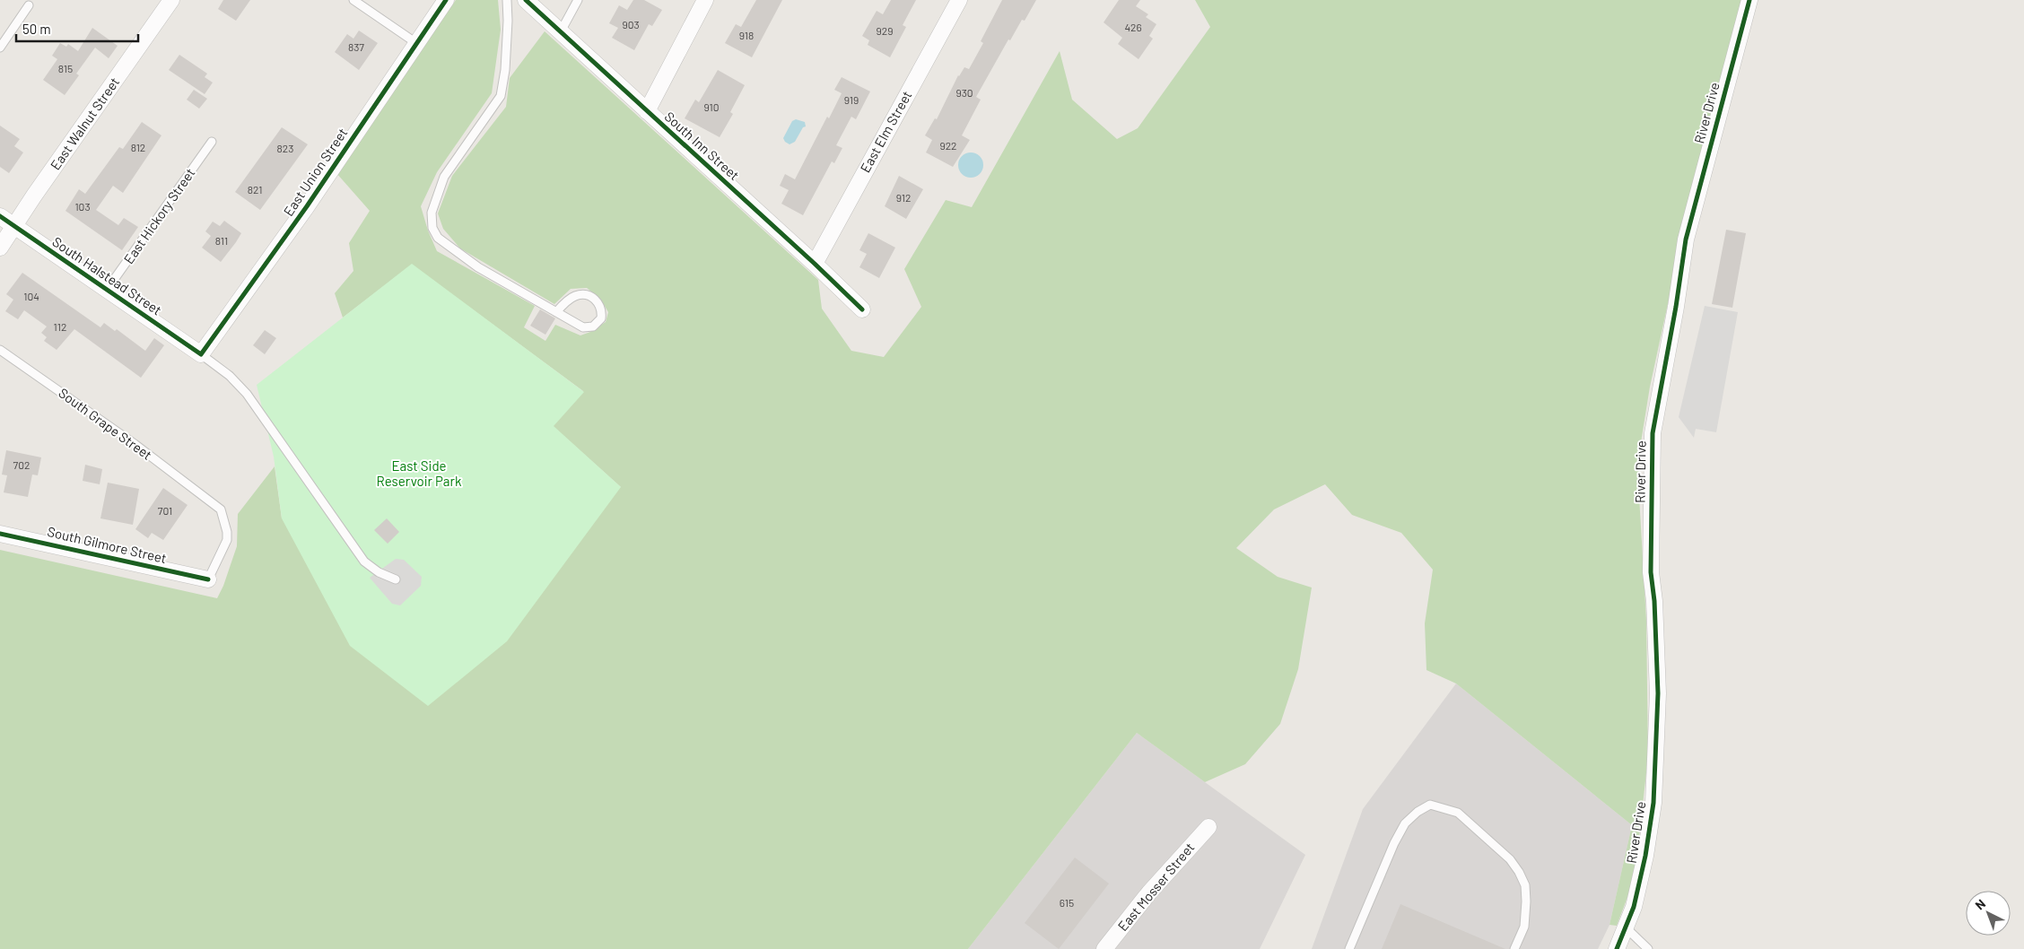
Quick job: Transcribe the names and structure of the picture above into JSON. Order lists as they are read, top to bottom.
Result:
{
  "streets": {
    "street": [
      "River Drive",
      "East Walnut Street",
      "East Elm Street",
      "South Inn Street",
      "East Union Street",
      "South Halstead Street",
      "South Gilmore Street",
      "East Mosser Street"
    ],
    "lane": ["East Hickory Street", "South Grape Street"]
  },
  "crossings": [
    ["East Walnut Street", "South Halstead Street"],
    ["East Elm Street", "South Inn Street"],
    ["East Union Street", "South Halstead Street"],
    ["East Hickory Street", "South Halstead Street"],
    ["South Grape Street", "South Gilmore Street"]
  ],
  "parks": ["East Side Reservoir Park"],
  "house_numbers": [
    "903",
    "426",
    "929",
    "918",
    "837",
    "815",
    "930",
    "919",
    "910",
    "922",
    "812",
    "823",
    "821",
    "912",
    "103",
    "811",
    "104",
    "112",
    "702",
    "701",
    "615"
  ],
  "scale_bar": "50 m",
  "north": "top left"
}
